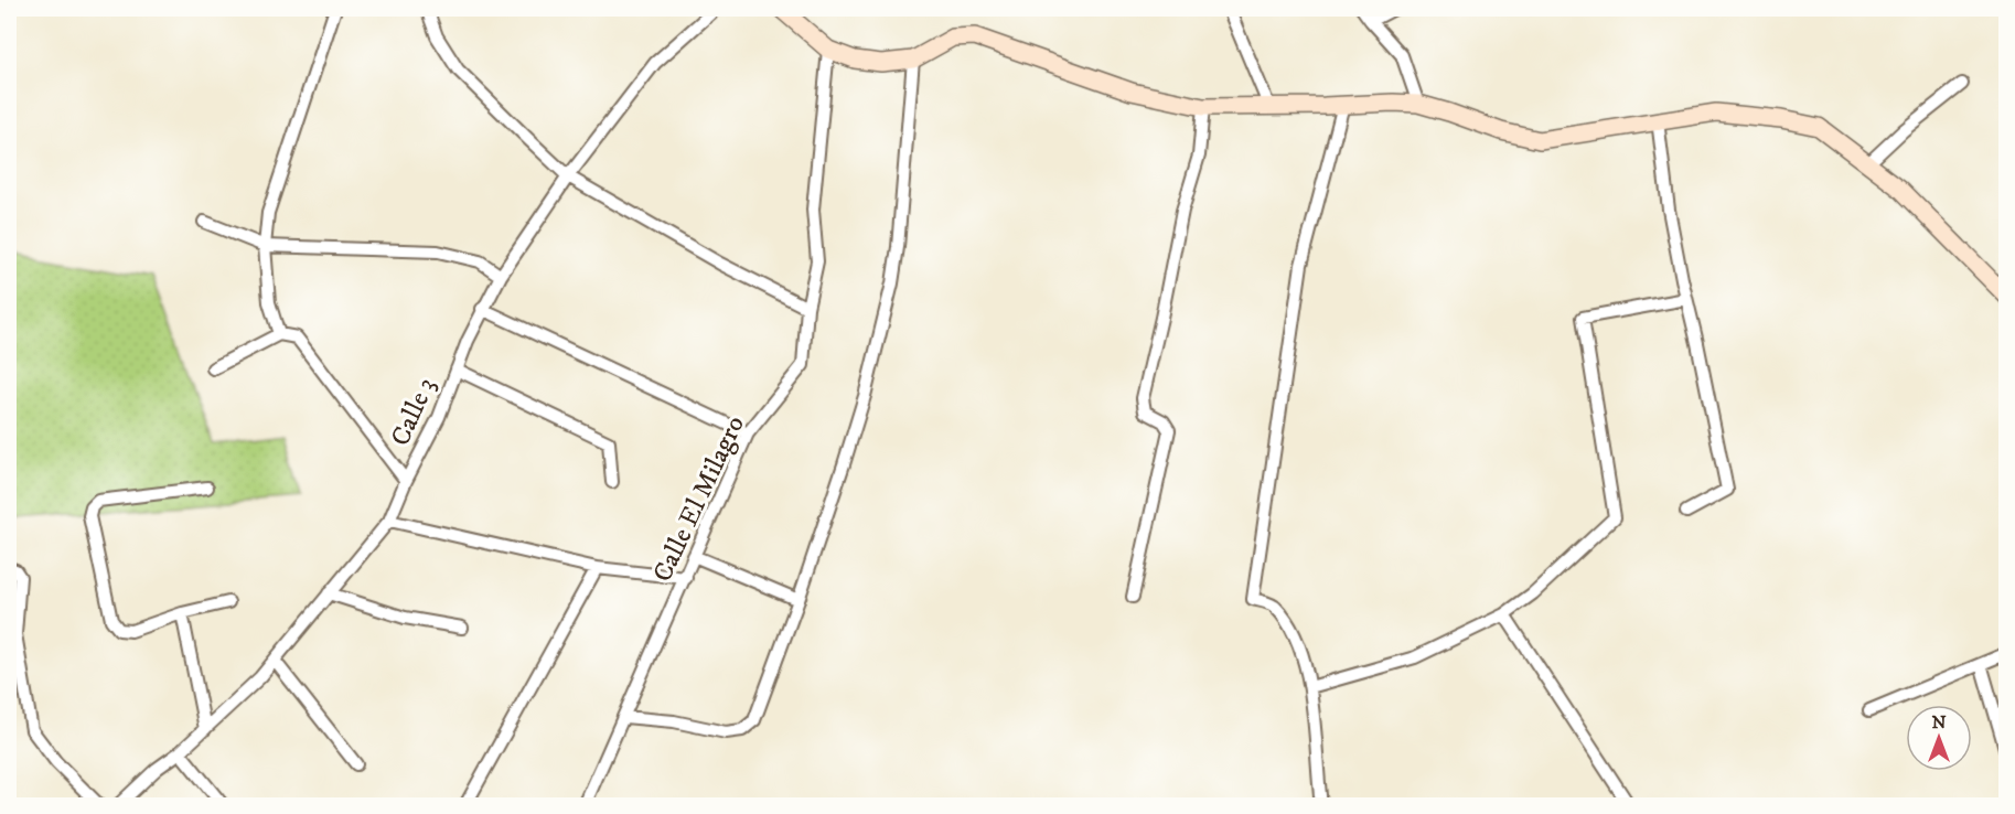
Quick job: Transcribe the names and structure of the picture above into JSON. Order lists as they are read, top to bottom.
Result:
{
  "streets": {
    "street": ["Calle 3", "Calle El Milagro"]
  },
  "north": "top"
}
